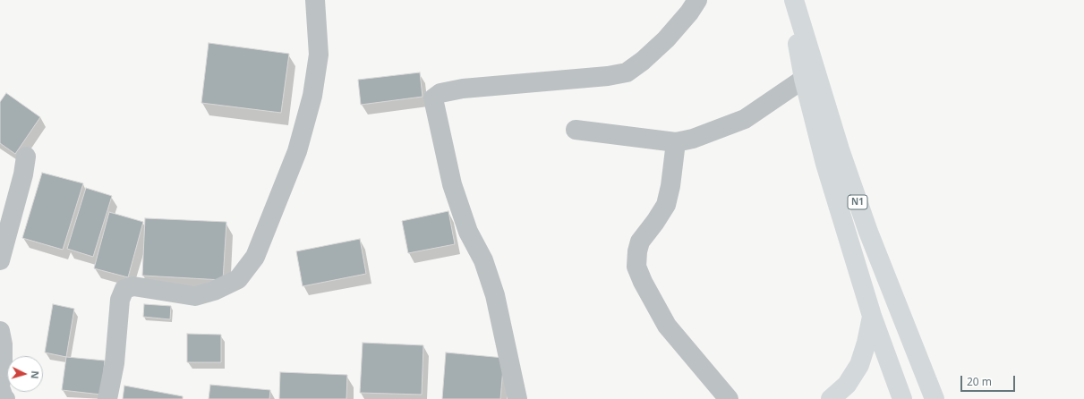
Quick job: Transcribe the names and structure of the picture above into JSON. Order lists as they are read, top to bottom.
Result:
{
  "streets": {
    "highway": ["N1"]
  },
  "scale_bar": "20 m",
  "north": "right"
}
